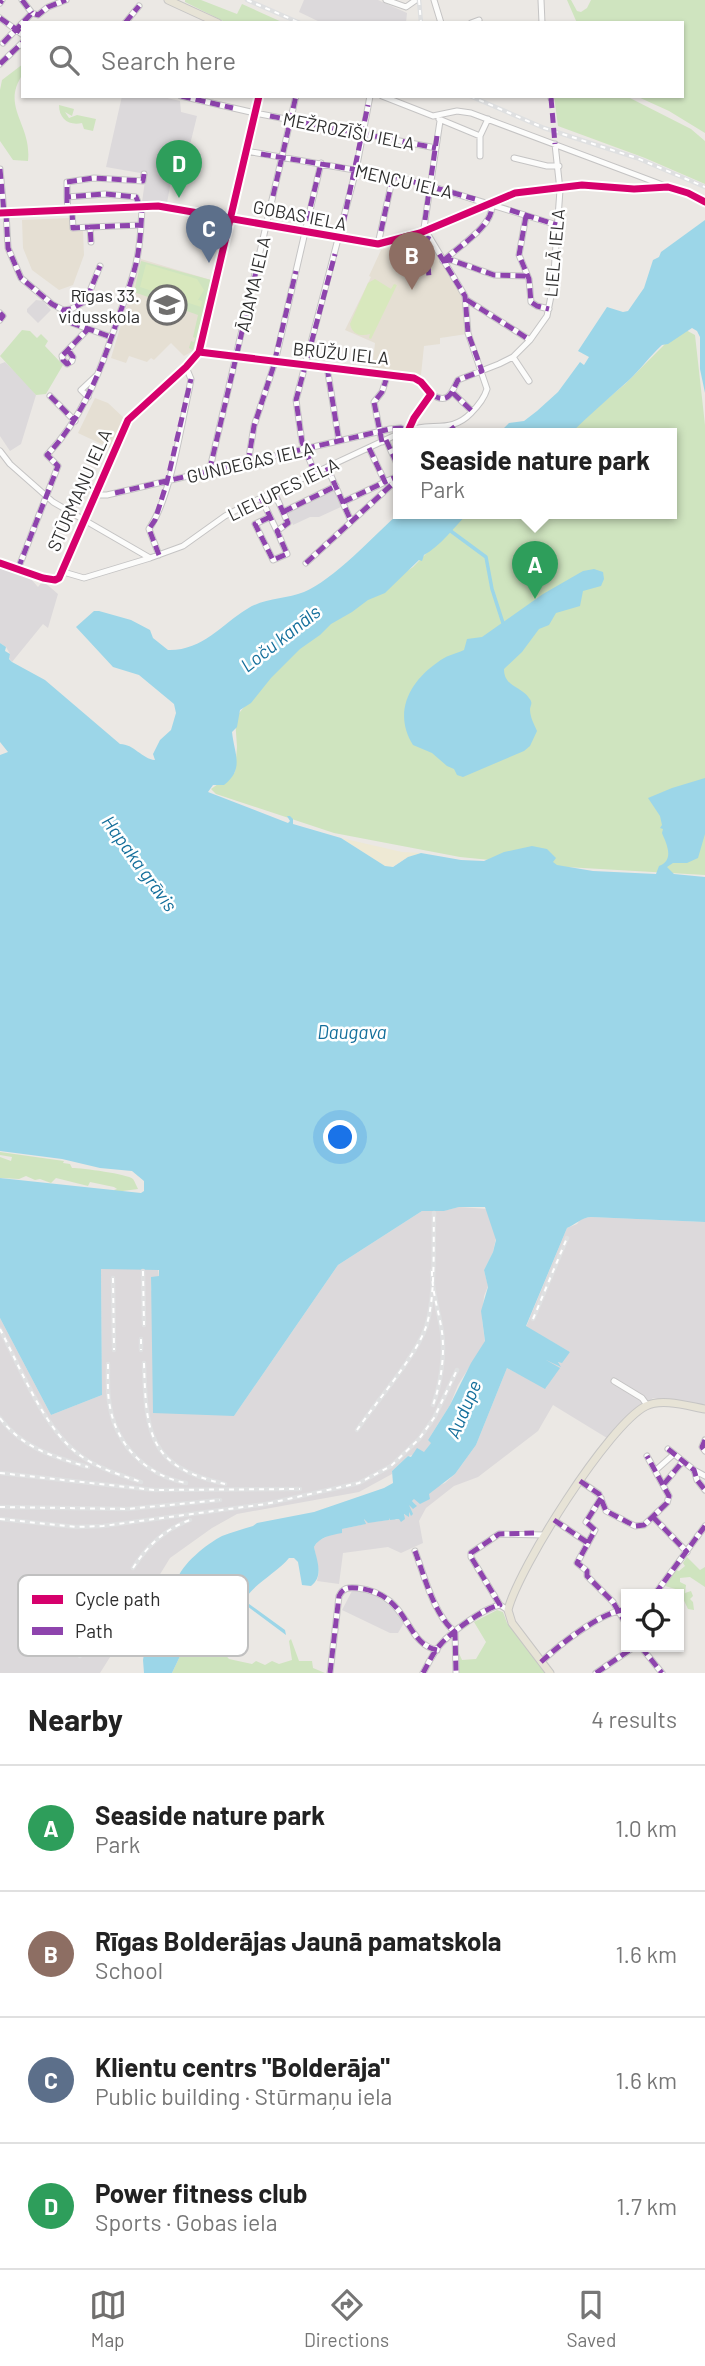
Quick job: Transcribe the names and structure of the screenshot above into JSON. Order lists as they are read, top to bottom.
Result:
{
  "streets": {
    "street": [
      "MEŽROZĪŠU IELA",
      "MENCU IELA",
      "GOBAS IELA",
      "LIELĀ IELA",
      "ĀDAMA IELA",
      "BRŪŽU IELA",
      "GUNDEGAS IELA",
      "LIELUPES IELA",
      "STŪRMAŅU IELA"
    ]
  },
  "crossings": [
    ["MEŽROZĪŠU IELA", "ĀDAMA IELA"],
    ["MENCU IELA", "GOBAS IELA"],
    ["MENCU IELA", "LIELĀ IELA"],
    ["MENCU IELA", "ĀDAMA IELA"],
    ["GOBAS IELA", "LIELĀ IELA"],
    ["GOBAS IELA", "ĀDAMA IELA"],
    ["ĀDAMA IELA", "BRŪŽU IELA"],
    ["ĀDAMA IELA", "GUNDEGAS IELA"],
    ["BRŪŽU IELA", "STŪRMAŅU IELA"],
    ["GUNDEGAS IELA", "STŪRMAŅU IELA"],
    ["LIELUPES IELA", "STŪRMAŅU IELA"]
  ],
  "water": [
    "Loču kanāls",
    "Hapaka grāvis",
    "Daugava",
    "Audupe"
  ],
  "places": {
    "school or university": ["Rīgas 33. vidusskola"]
  },
  "legend": ["Cycle path", "Path"],
  "page": {
    "search": "Search here",
    "pins": [
      "D",
      "C",
      "B",
      "A"
    ],
    "popup": ["Seaside nature park", "Park"],
    "heading": ["Nearby", "4 results"],
    "list": [
      {
        "mark": "A",
        "name": "Seaside nature park",
        "note": "Park",
        "value": "1.0 km"
      },
      {
        "mark": "B",
        "name": "Rīgas Bolderājas Jaunā pamatskola",
        "note": "School",
        "value": "1.6 km"
      },
      {
        "mark": "C",
        "name": "Klientu centrs \"Bolderāja\"",
        "note": "Public building · Stūrmaņu iela",
        "value": "1.6 km"
      },
      {
        "mark": "D",
        "name": "Power fitness club",
        "note": "Sports · Gobas iela",
        "value": "1.7 km"
      }
    ],
    "nav": ["Map", "Directions", "Saved"]
  }
}
